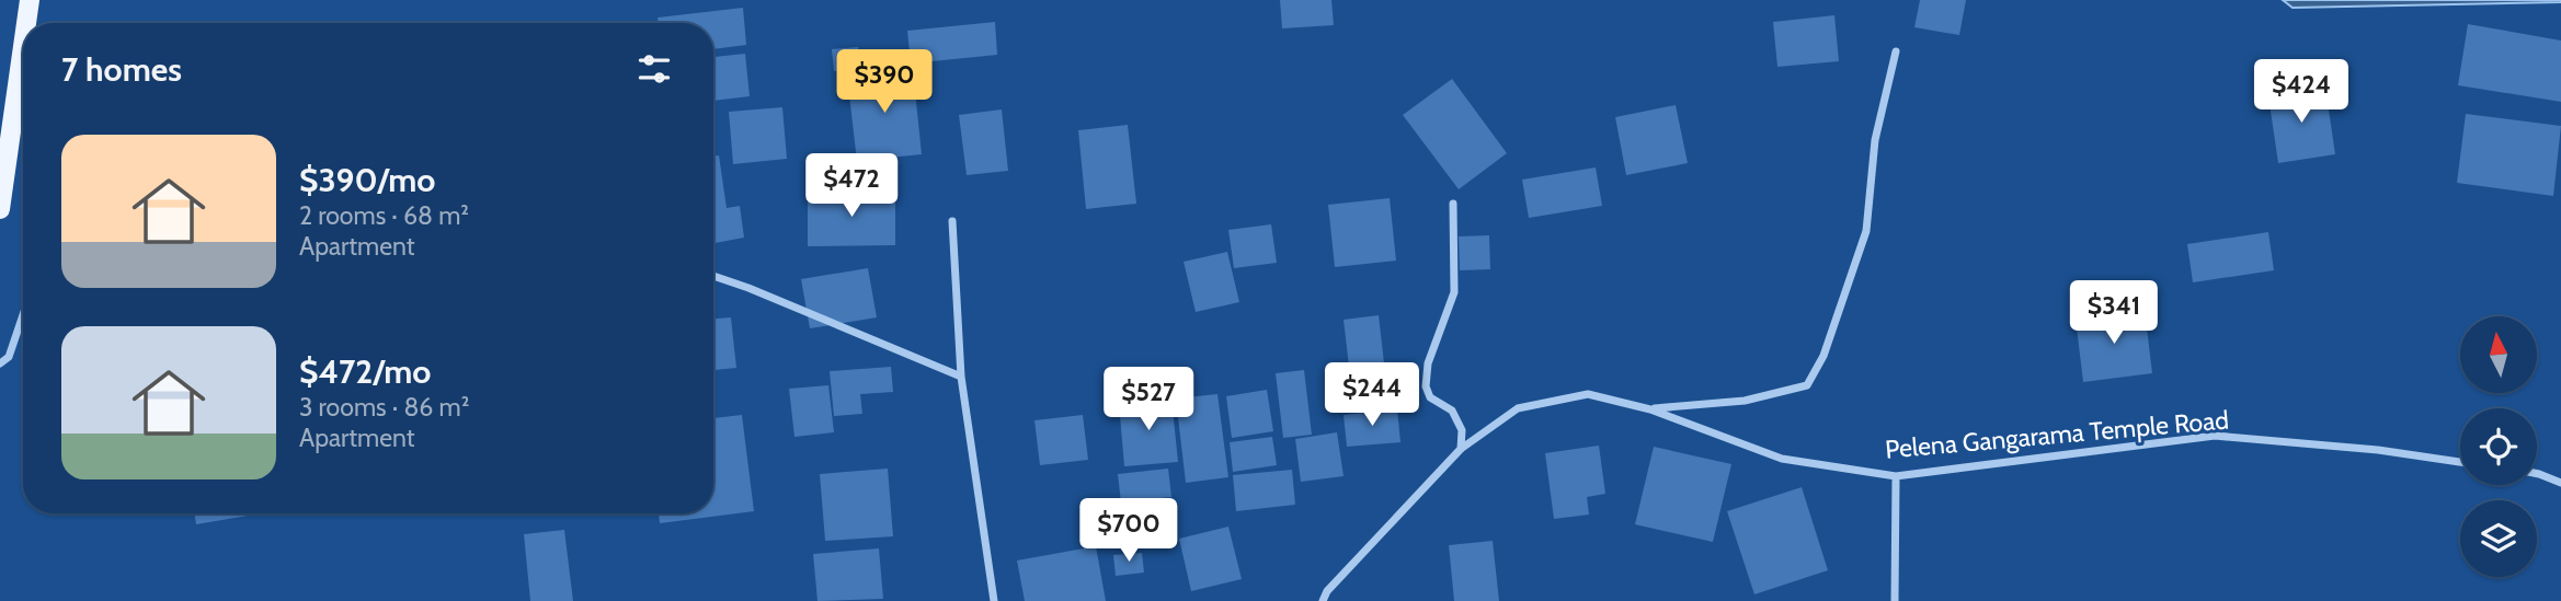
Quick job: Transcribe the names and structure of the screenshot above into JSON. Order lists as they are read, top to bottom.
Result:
{
  "streets": {
    "street": ["Pelena Gangarama Temple Road"]
  },
  "north": "top",
  "page": {
    "heading": "7 homes",
    "price": [
      "$390",
      "$424",
      "$472",
      "$341",
      "$244",
      "$527",
      "$700"
    ],
    "list": [
      {
        "name": "$390/mo",
        "note": "2 rooms · 68 m² · Apartment"
      },
      {
        "name": "$472/mo",
        "note": "3 rooms · 86 m² · Apartment"
      }
    ]
  }
}
